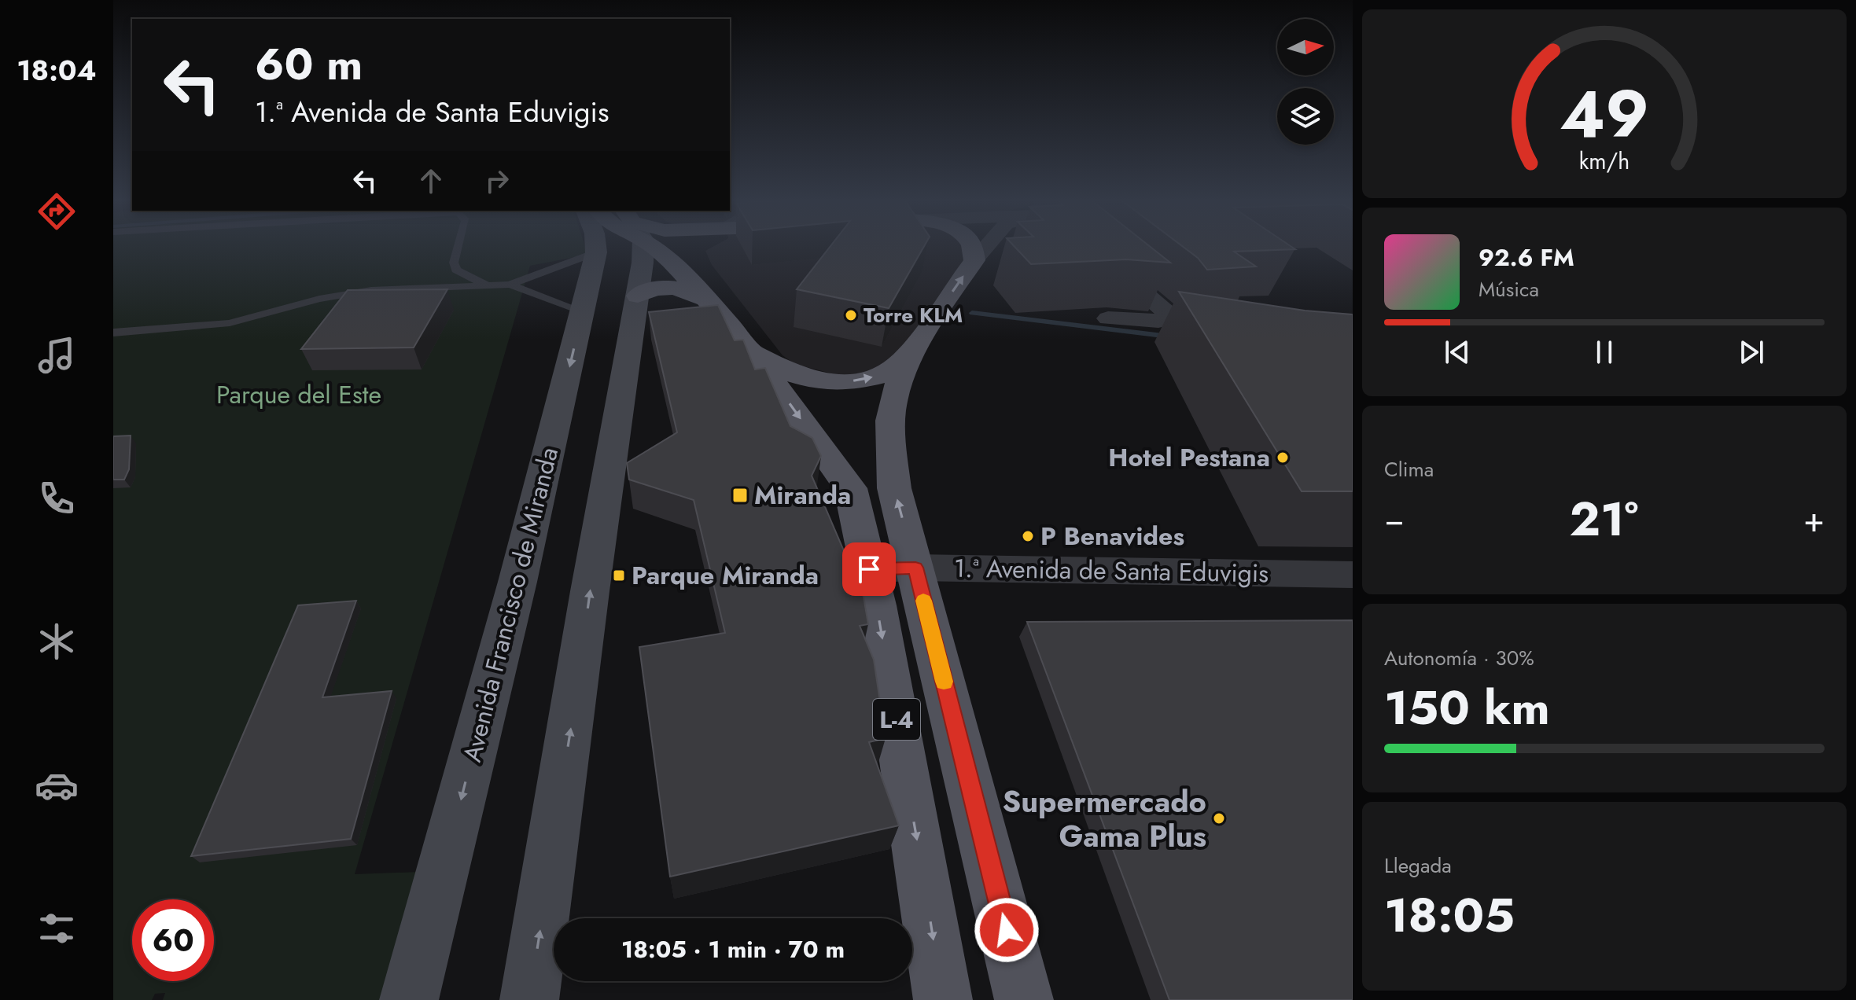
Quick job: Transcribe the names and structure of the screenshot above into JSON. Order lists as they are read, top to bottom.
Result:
{
  "streets": {
    "main road": ["Avenida Francisco de Miranda", "L-4"],
    "street": ["1.ª Avenida de Santa Eduvigis"]
  },
  "crossings": [
    ["1.ª Avenida de Santa Eduvigis", "L-4"]
  ],
  "parks": ["Parque del Este"],
  "places": {
    "other": [
      "Torre KLM",
      "Hotel Pestana",
      "P Benavides",
      "Supermercado Gama Plus"
    ],
    "transit": ["Miranda", "Parque Miranda"]
  },
  "north": "right",
  "page": {
    "tabs": "18:04",
    "turn": ["60 m", "1.ª Avenida de Santa Eduvigis"],
    "song": ["92.6 FM", "Música"],
    "tile": [
      "Clima",
      ["Autonomía · 30%", "150 km"],
      ["Llegada", "18:05"]
    ],
    "heat": ["−", "21°", "+"],
    "limit": "60",
    "trip": "18:05 · 1 min · 70 m",
    "gauge": ["49", "km/h"]
  }
}
